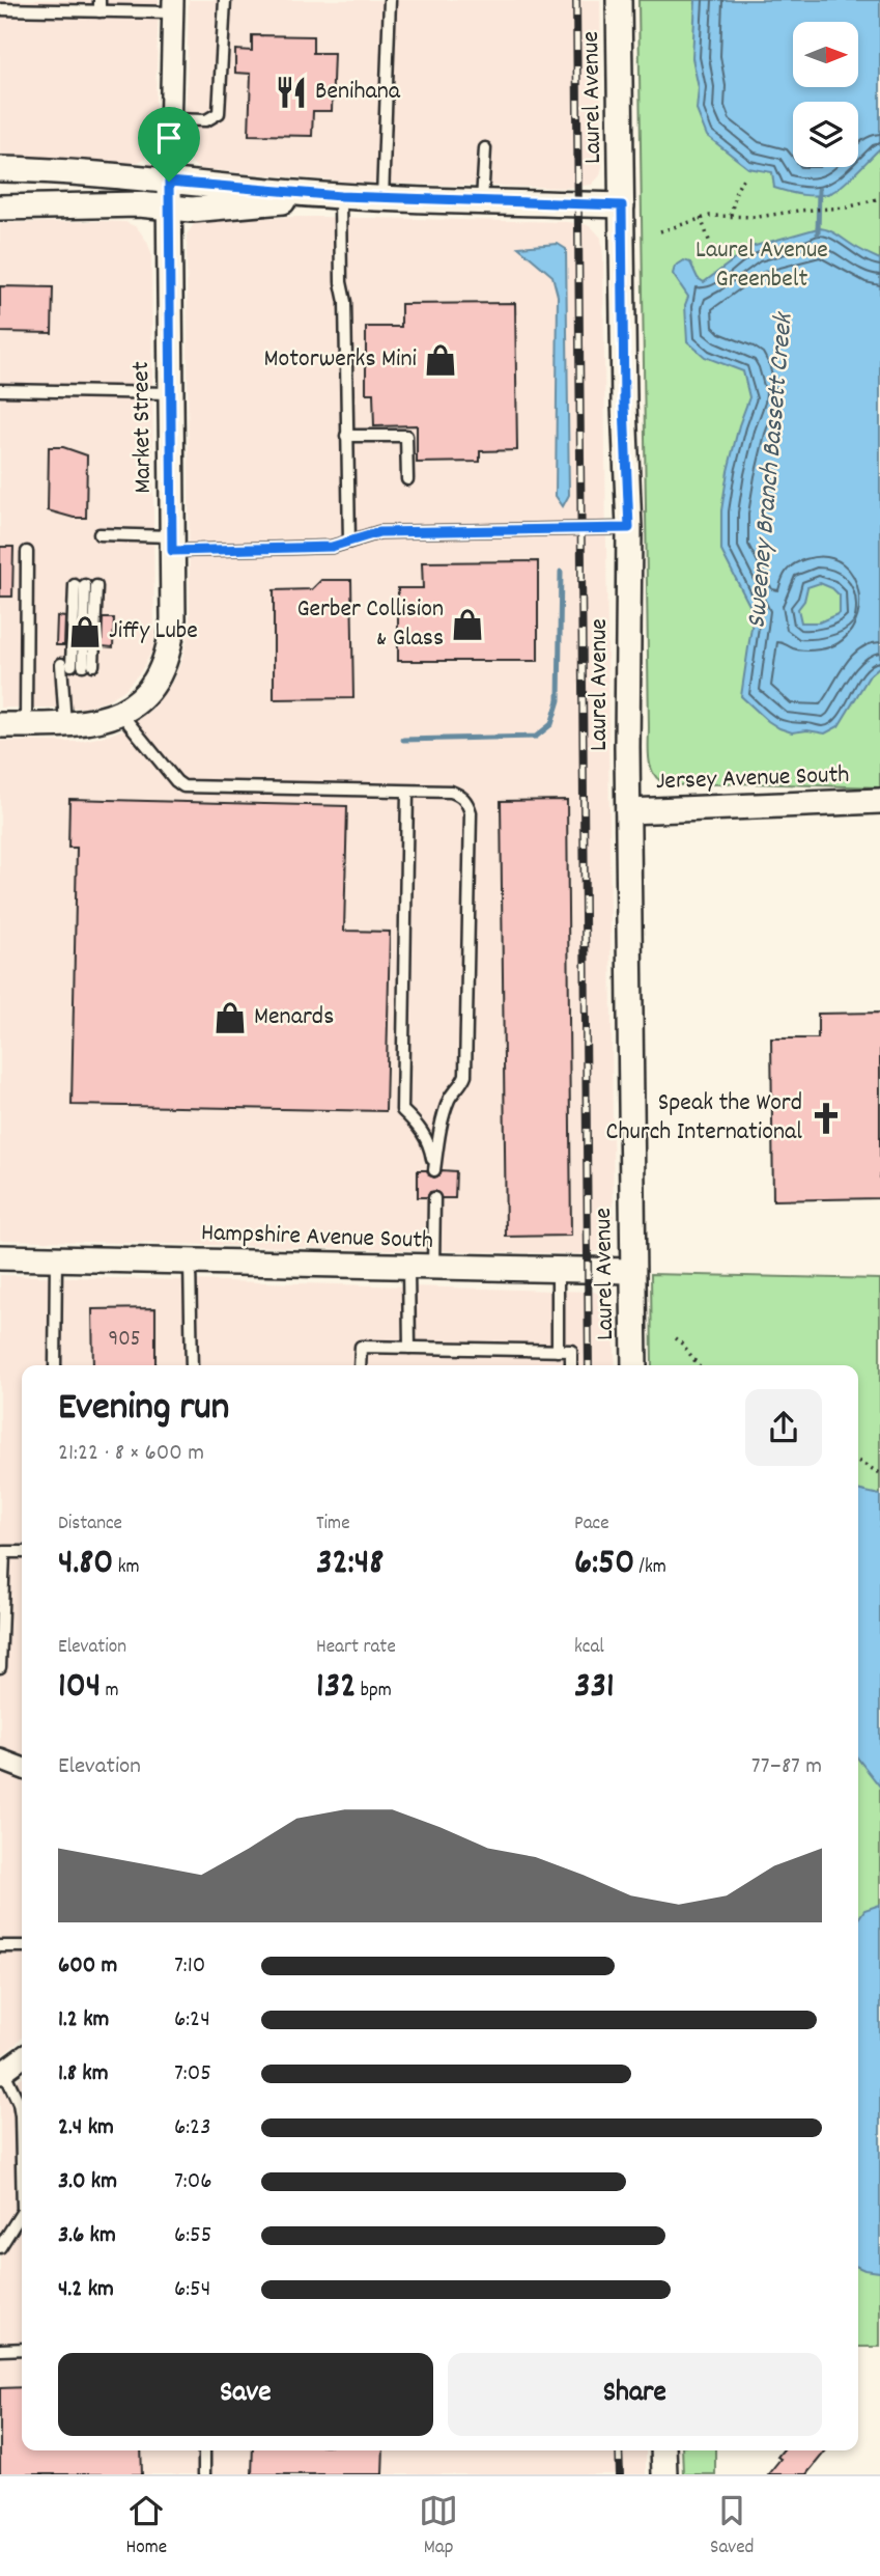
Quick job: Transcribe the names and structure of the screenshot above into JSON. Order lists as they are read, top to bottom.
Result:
{
  "streets": {
    "street": [
      "Laurel Avenue",
      "Market Street",
      "Jersey Avenue South",
      "Hampshire Avenue South"
    ]
  },
  "crossings": [
    ["Laurel Avenue", "Jersey Avenue South"],
    ["Laurel Avenue", "Hampshire Avenue South"]
  ],
  "water": ["Sweeney Branch Bassett Creek"],
  "parks": ["Laurel Avenue Greenbelt"],
  "places": {
    "restaurant": ["Benihana"],
    "shop": [
      "Motorwerks Mini",
      "Gerber Collision & Glass",
      "Jiffy Lube",
      "Menards"
    ],
    "church": ["Speak the Word Church International"]
  },
  "house_numbers": ["905"],
  "north": "right",
  "page": {
    "heading": ["Evening run", "21:22 · 8 × 600 m"],
    "stats": [
      ["Distance", "4.80 km"],
      ["Time", "32:48"],
      ["Pace", "6:50 /km"],
      ["Elevation", "104 m"],
      ["Heart rate", "132 bpm"],
      ["kcal", "331"]
    ],
    "chart": ["Elevation", "77–87 m"],
    "list": [
      {
        "name": "600 m",
        "note": "7:10"
      },
      {
        "name": "1.2 km",
        "note": "6:24"
      },
      {
        "name": "1.8 km",
        "note": "7:05"
      },
      {
        "name": "2.4 km",
        "note": "6:23"
      },
      {
        "name": "3.0 km",
        "note": "7:06"
      },
      {
        "name": "3.6 km",
        "note": "6:55"
      },
      {
        "name": "4.2 km",
        "note": "6:54"
      }
    ],
    "buttons": ["Save", "Share"],
    "tabs": ["Home", "Map", "Saved"]
  }
}
